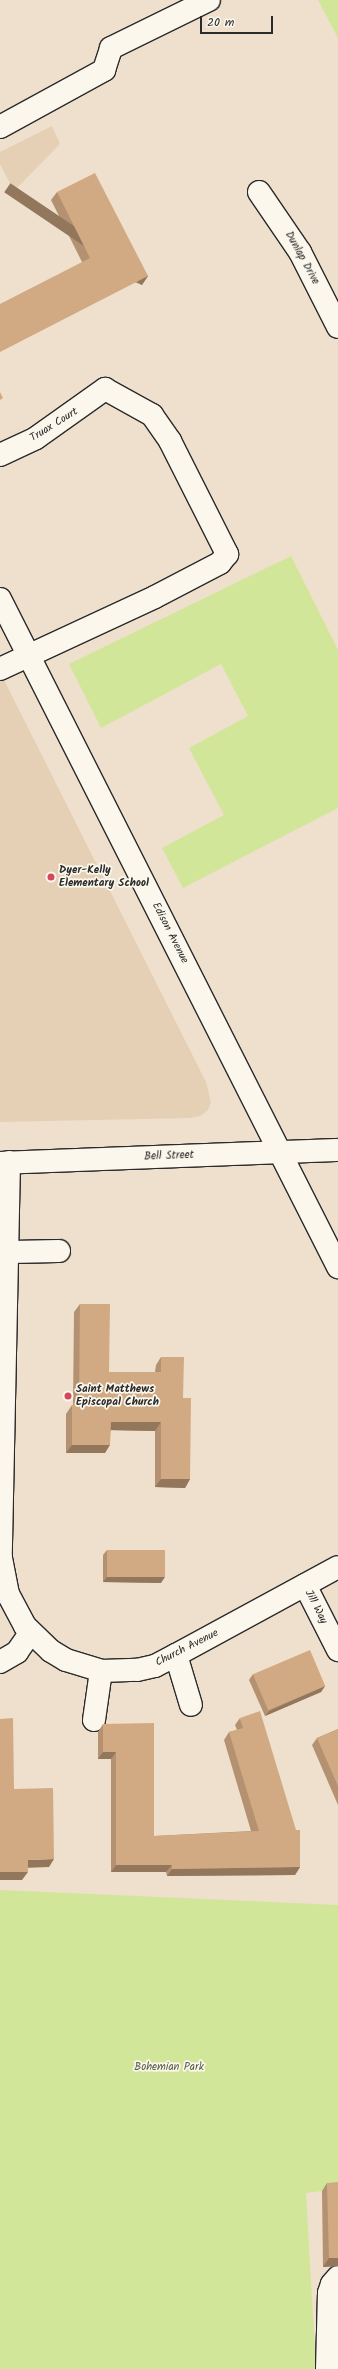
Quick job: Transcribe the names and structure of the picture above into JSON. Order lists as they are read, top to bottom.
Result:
{
  "streets": {
    "street": [
      "Dunlap Drive",
      "Truax Court",
      "Edison Avenue",
      "Bell Street",
      "Jill Way",
      "Church Avenue"
    ]
  },
  "crossings": [
    ["Truax Court", "Edison Avenue"],
    ["Edison Avenue", "Bell Street"],
    ["Bell Street", "Church Avenue"],
    ["Jill Way", "Church Avenue"]
  ],
  "parks": ["Bohemian Park"],
  "places": ["Dyer-Kelly Elementary School", "Saint Matthews Episcopal Church"],
  "scale_bar": "20 m"
}
